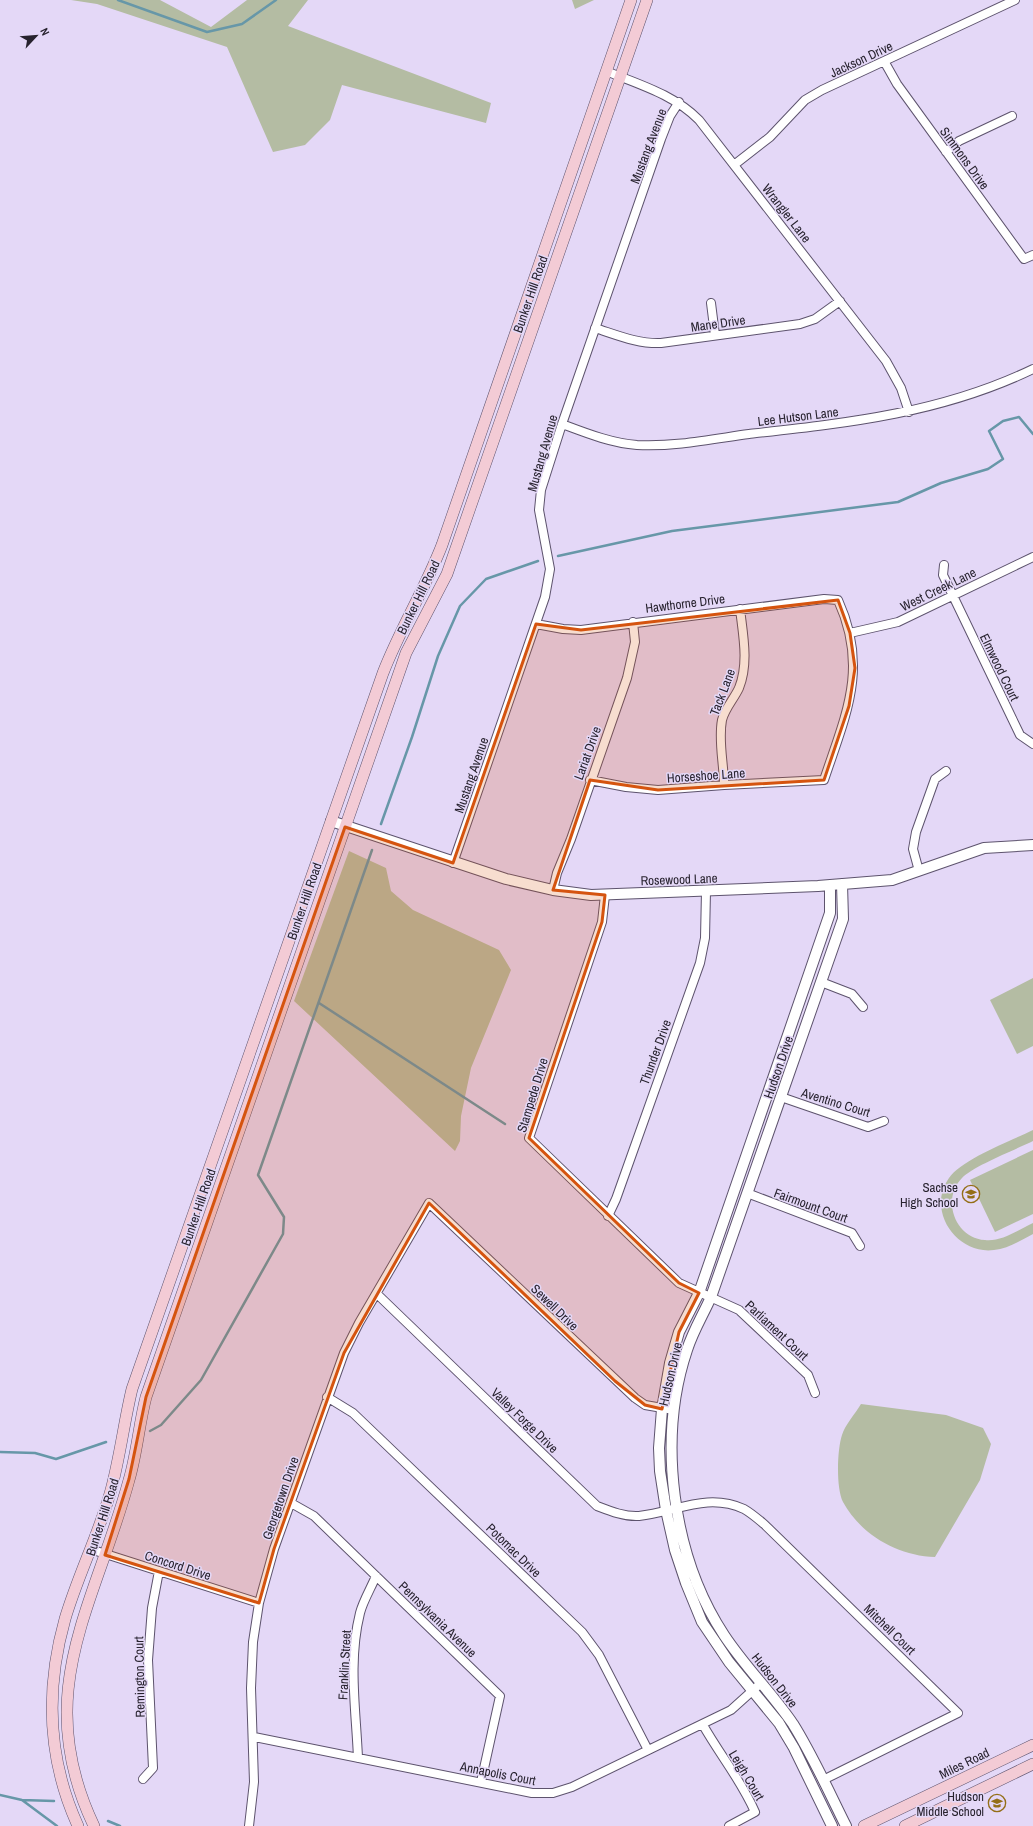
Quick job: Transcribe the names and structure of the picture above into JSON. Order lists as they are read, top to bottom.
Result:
{
  "streets": {
    "main road": ["Bunker Hill Road", "Miles Road"],
    "street": [
      "Jackson Drive",
      "Mustang Avenue",
      "Simmons Drive",
      "Wrangler Lane",
      "Mane Drive",
      "Lee Hutson Lane",
      "West Creek Lane",
      "Hawthorne Drive",
      "Elmwood Court",
      "Tack Lane",
      "Lariat Drive",
      "Horseshoe Lane",
      "Rosewood Lane",
      "Thunder Drive",
      "Hudson Drive",
      "Stampede Drive",
      "Aventino Court",
      "Fairmount Court",
      "Sewell Drive",
      "Parliament Court",
      "Valley Forge Drive",
      "Georgetown Drive",
      "Potomac Drive",
      "Concord Drive",
      "Pennsylvania Avenue",
      "Mitchell Court",
      "Franklin Street",
      "Remington Court",
      "Annapolis Court",
      "Leigh Court"
    ]
  },
  "crossings": [
    ["Jackson Drive", "Simmons Drive"],
    ["Jackson Drive", "Wrangler Lane"],
    ["Mustang Avenue", "Wrangler Lane"],
    ["Mustang Avenue", "Mane Drive"],
    ["Mustang Avenue", "Lee Hutson Lane"],
    ["Mustang Avenue", "Hawthorne Drive"],
    ["Mustang Avenue", "Rosewood Lane"],
    ["Wrangler Lane", "Bunker Hill Road"],
    ["Wrangler Lane", "Mane Drive"],
    ["Wrangler Lane", "Lee Hutson Lane"],
    ["Bunker Hill Road", "Rosewood Lane"],
    ["Bunker Hill Road", "Concord Drive"],
    ["West Creek Lane", "Hawthorne Drive"],
    ["West Creek Lane", "Elmwood Court"],
    ["West Creek Lane", "Horseshoe Lane"],
    ["Hawthorne Drive", "Tack Lane"],
    ["Hawthorne Drive", "Lariat Drive"],
    ["Hawthorne Drive", "Horseshoe Lane"],
    ["Tack Lane", "Horseshoe Lane"],
    ["Lariat Drive", "Horseshoe Lane"],
    ["Lariat Drive", "Rosewood Lane"],
    ["Rosewood Lane", "Thunder Drive"],
    ["Rosewood Lane", "Hudson Drive"],
    ["Rosewood Lane", "Stampede Drive"],
    ["Thunder Drive", "Stampede Drive"],
    ["Hudson Drive", "Stampede Drive"],
    ["Hudson Drive", "Aventino Court"],
    ["Hudson Drive", "Fairmount Court"],
    ["Hudson Drive", "Sewell Drive"],
    ["Hudson Drive", "Parliament Court"],
    ["Hudson Drive", "Valley Forge Drive"],
    ["Hudson Drive", "Mitchell Court"],
    ["Hudson Drive", "Annapolis Court"],
    ["Stampede Drive", "Parliament Court"],
    ["Sewell Drive", "Georgetown Drive"],
    ["Valley Forge Drive", "Georgetown Drive"],
    ["Valley Forge Drive", "Mitchell Court"],
    ["Georgetown Drive", "Potomac Drive"],
    ["Georgetown Drive", "Concord Drive"],
    ["Georgetown Drive", "Pennsylvania Avenue"],
    ["Georgetown Drive", "Annapolis Court"],
    ["Potomac Drive", "Annapolis Court"],
    ["Concord Drive", "Remington Court"],
    ["Pennsylvania Avenue", "Franklin Street"],
    ["Pennsylvania Avenue", "Annapolis Court"],
    ["Franklin Street", "Annapolis Court"],
    ["Annapolis Court", "Leigh Court"]
  ],
  "places": {
    "school or university": ["Sachse High School", "Hudson Middle School"]
  },
  "north": "top right"
}
